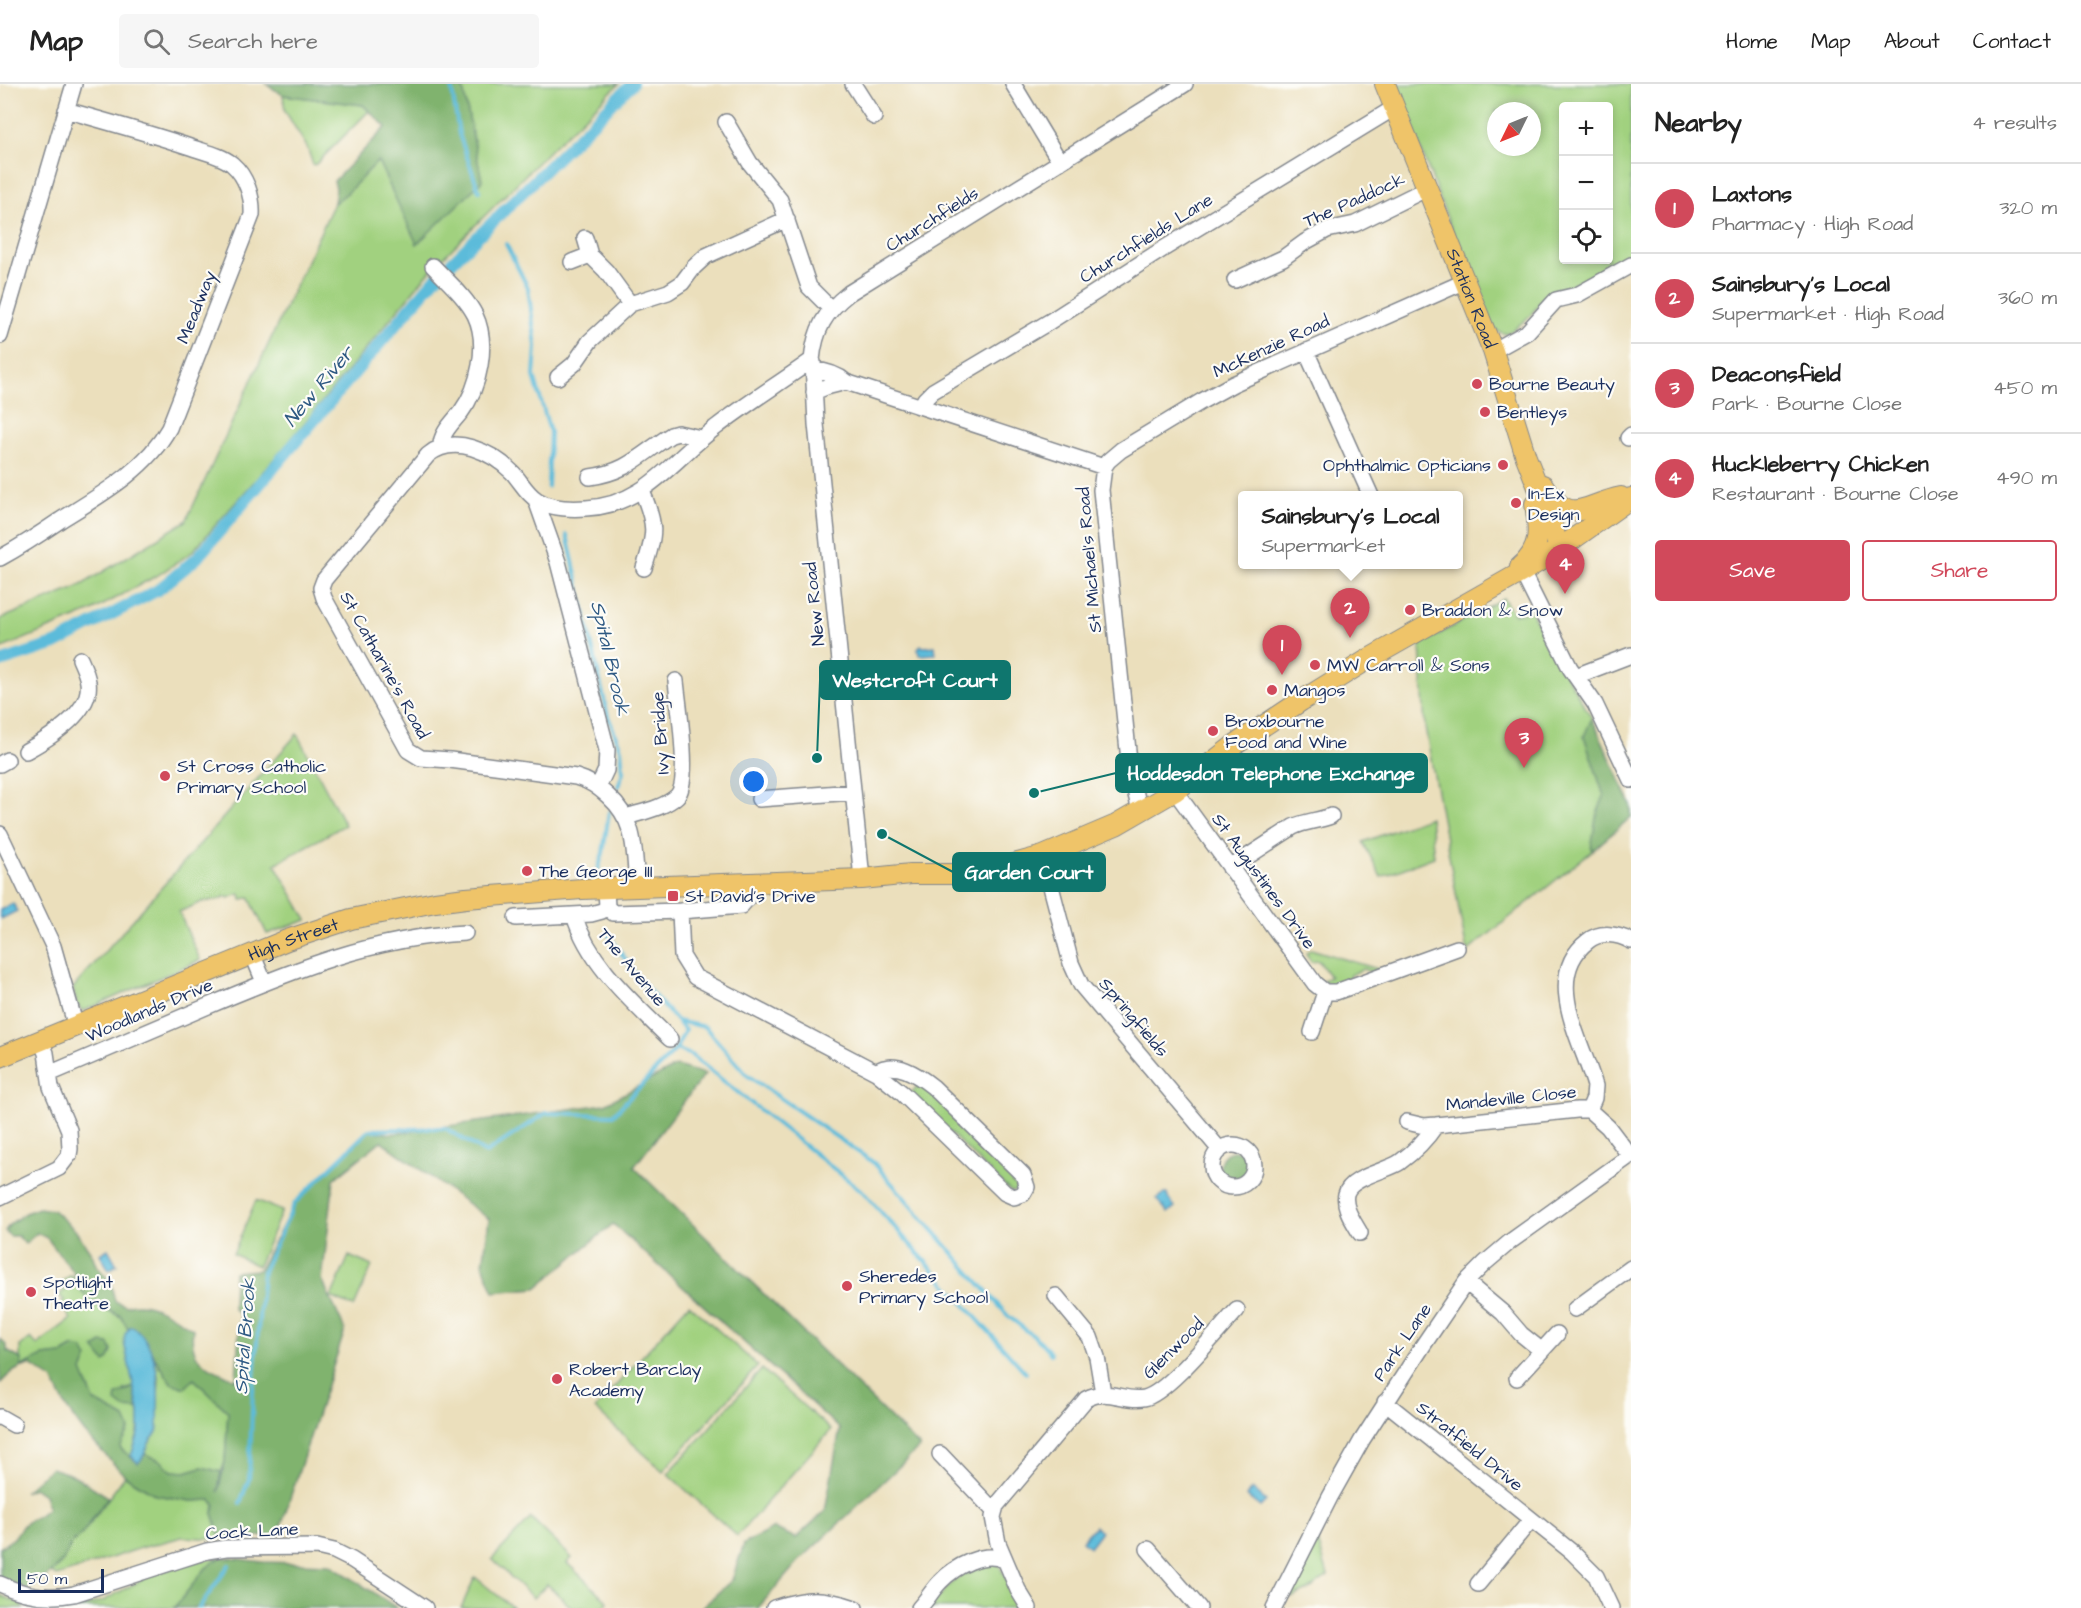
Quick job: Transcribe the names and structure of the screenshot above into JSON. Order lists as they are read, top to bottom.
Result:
{
  "streets": {
    "main road": ["Station Road", "High Street"],
    "street": [
      "The Paddock",
      "Churchfields",
      "Churchfields Lane",
      "Meadway",
      "McKenzie Road",
      "St Michael's Road",
      "New Road",
      "St Catharine's Road",
      "Ivy Bridge",
      "St Augustines Drive",
      "The Avenue",
      "Woodlands Drive",
      "Springfields",
      "Mandeville Close",
      "Park Lane",
      "Glenwood",
      "Stratfield Drive",
      "Cock Lane"
    ]
  },
  "crossings": [
    ["The Paddock", "Station Road"],
    ["Churchfields", "St Michael's Road"],
    ["Churchfields", "New Road"],
    ["Churchfields Lane", "Station Road"],
    ["Churchfields Lane", "St Michael's Road"],
    ["Station Road", "McKenzie Road"],
    ["McKenzie Road", "St Michael's Road"],
    ["St Michael's Road", "New Road"],
    ["St Michael's Road", "High Street"],
    ["New Road", "High Street"],
    ["St Catharine's Road", "Ivy Bridge"],
    ["St Catharine's Road", "High Street"],
    ["St Augustines Drive", "High Street"],
    ["High Street", "The Avenue"],
    ["High Street", "Springfields"],
    ["Park Lane", "Stratfield Drive"]
  ],
  "water": ["New River", "Spital Brook"],
  "places": {
    "other": [
      "Bourne Beauty",
      "Bentleys",
      "Ophthalmic Opticians",
      "In-Ex Design",
      "Braddon & Snow",
      "MW Carroll & Sons",
      "Mangos",
      "Broxbourne Food and Wine",
      "Westcroft Court",
      "St Cross Catholic Primary School",
      "Hoddesdon Telephone Exchange",
      "Garden Court",
      "The George III",
      "Sheredes Primary School",
      "Spotlight Theatre",
      "Robert Barclay Academy"
    ],
    "transit": ["St David's Drive"]
  },
  "scale_bar": "50 m",
  "north": "bottom left",
  "page": {
    "header": "Map",
    "search": "Search here",
    "nav": [
      "Home",
      "Map",
      "About",
      "Contact"
    ],
    "heading": ["Nearby", "4 results"],
    "map_buttons": ["+", "−"],
    "list": [
      {
        "mark": "1",
        "name": "Laxtons",
        "note": "Pharmacy · High Road",
        "value": "320 m"
      },
      {
        "mark": "2",
        "name": "Sainsbury's Local",
        "note": "Supermarket · High Road",
        "value": "360 m"
      },
      {
        "mark": "3",
        "name": "Deaconsfield",
        "note": "Park · Bourne Close",
        "value": "450 m"
      },
      {
        "mark": "4",
        "name": "Huckleberry Chicken",
        "note": "Restaurant · Bourne Close",
        "value": "490 m"
      }
    ],
    "popup": ["Sainsbury's Local", "Supermarket"],
    "buttons": ["Save", "Share"],
    "pins": [
      "4",
      "2",
      "1",
      "3"
    ],
    "scale": "50 m"
  }
}
